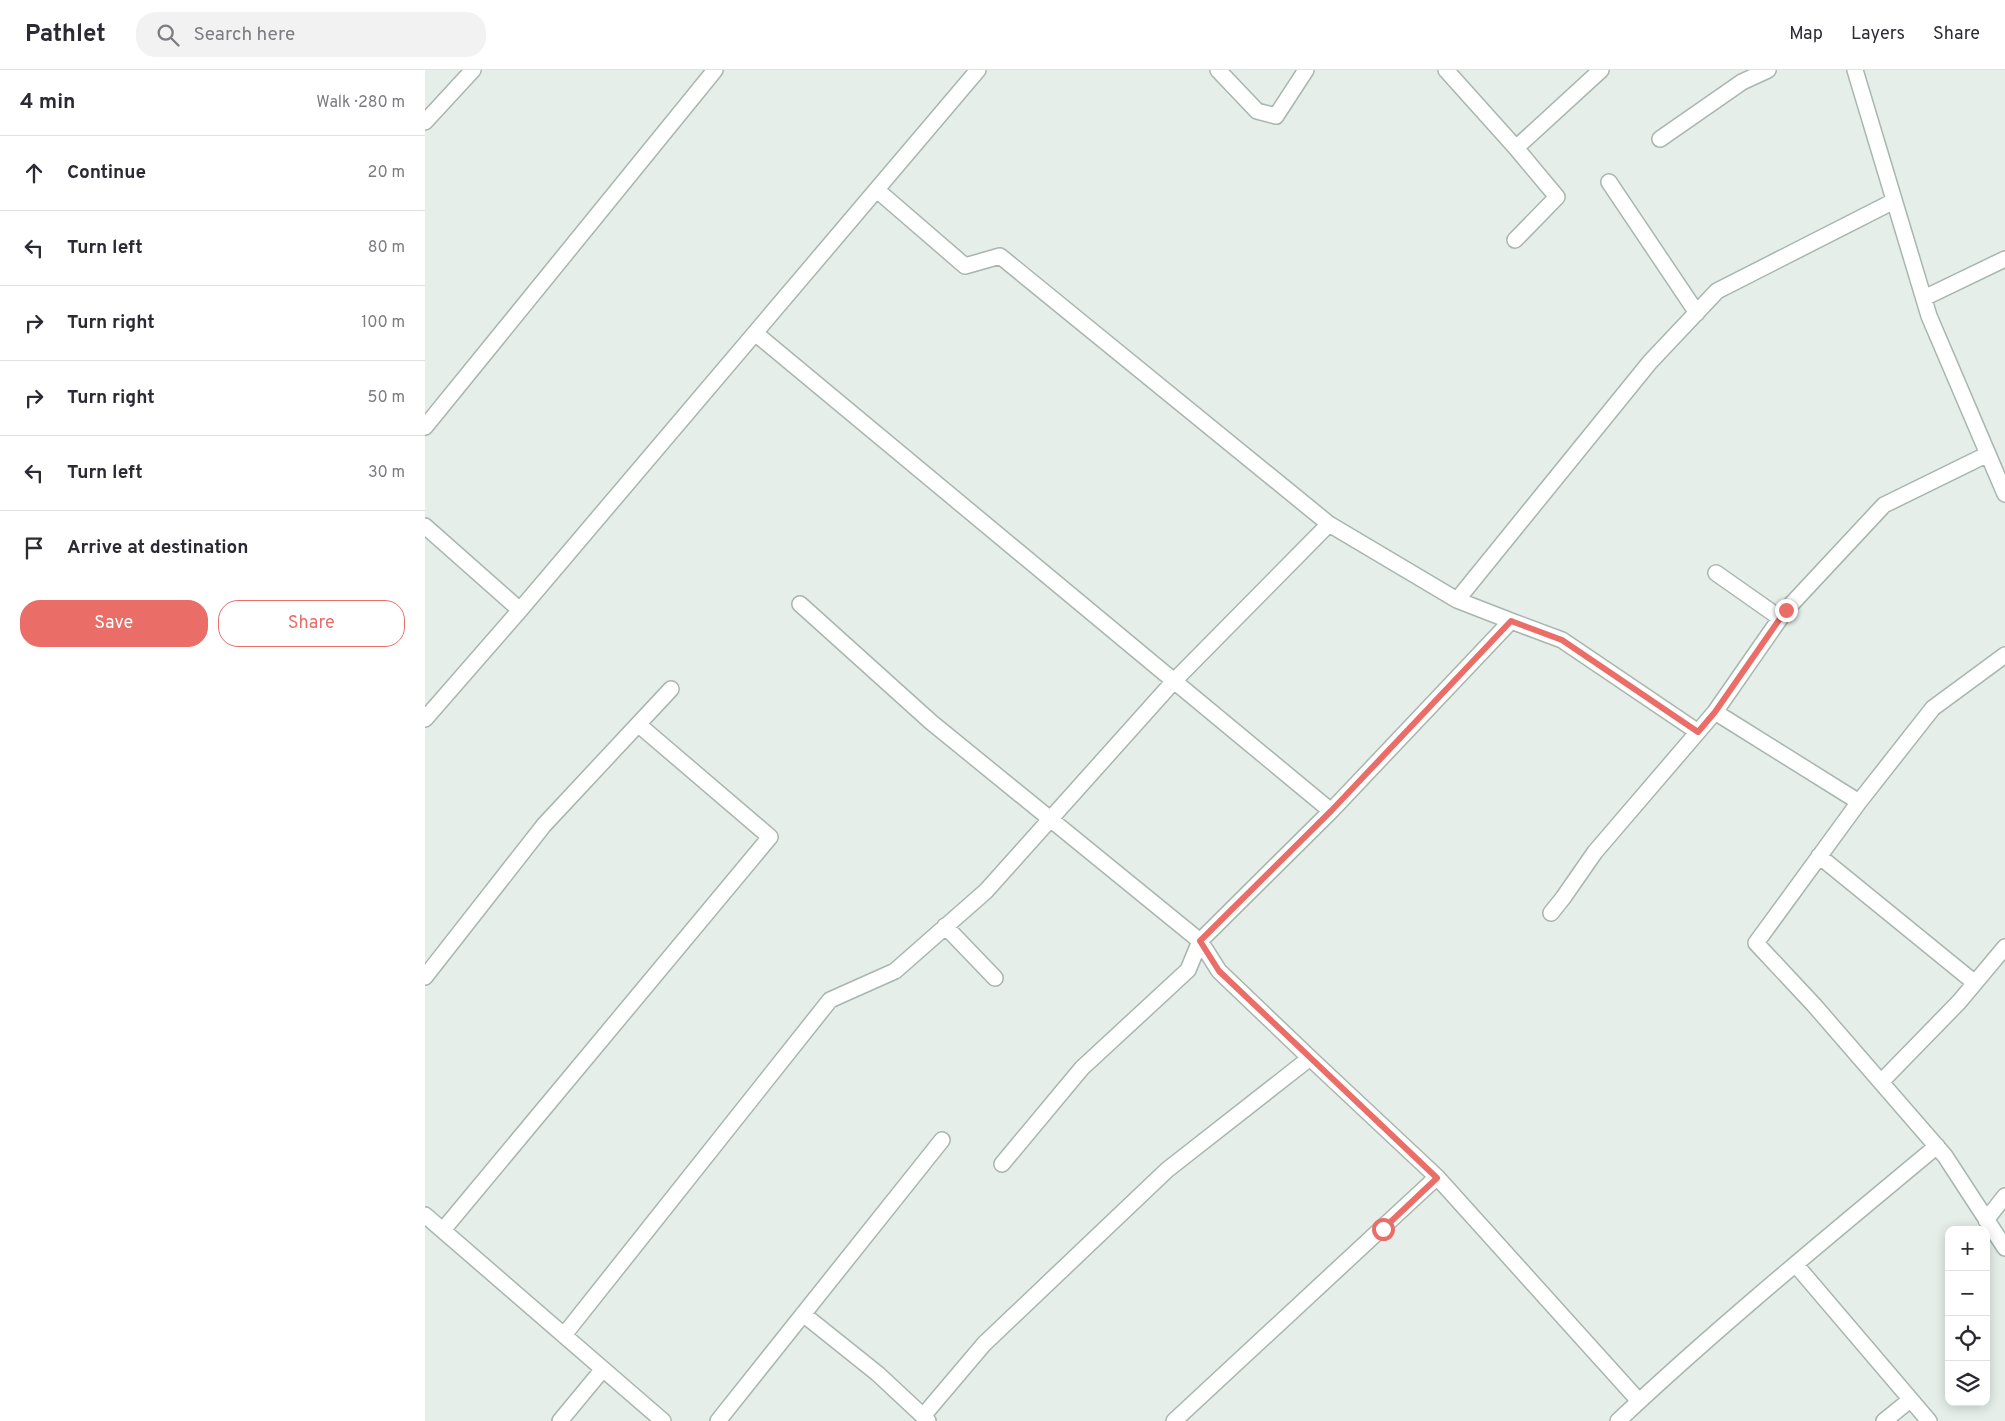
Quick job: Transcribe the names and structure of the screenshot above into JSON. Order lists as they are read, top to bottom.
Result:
{
  "page": {
    "header": "Pathlet",
    "search": "Search here",
    "nav": ["Map", "Layers", "Share"],
    "heading": ["4 min", "Walk · 280 m"],
    "list": [
      ["Continue", "20 m"],
      ["Turn left", "80 m"],
      ["Turn right", "100 m"],
      ["Turn right", "50 m"],
      ["Turn left", "30 m"],
      "Arrive at destination"
    ],
    "buttons": ["Save", "Share"],
    "map_buttons": ["+", "−"]
  }
}
